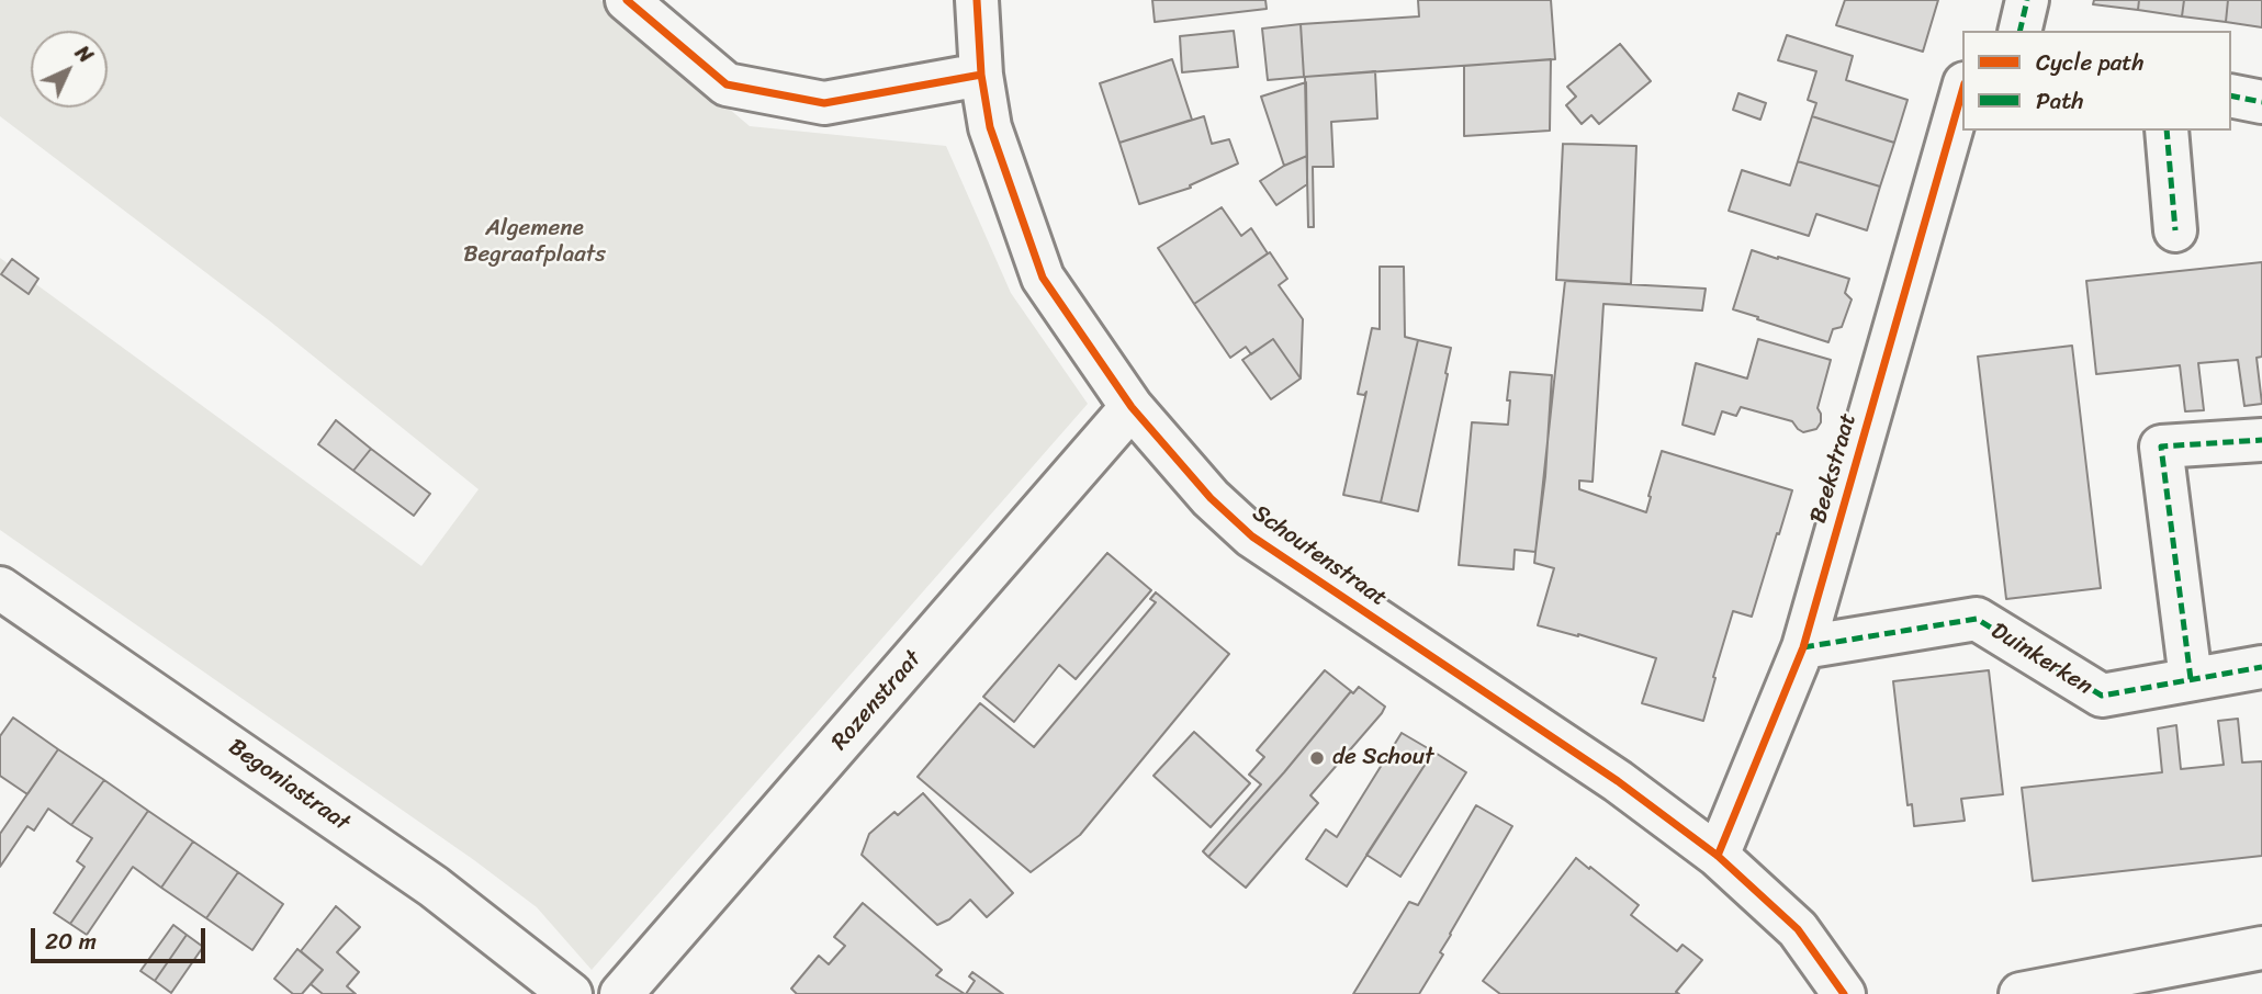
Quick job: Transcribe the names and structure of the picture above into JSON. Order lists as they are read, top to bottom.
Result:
{
  "streets": {
    "street": [
      "Beekstraat",
      "Schoutenstraat",
      "Duinkerken",
      "Rozenstraat",
      "Begoniastraat"
    ]
  },
  "crossings": [
    ["Beekstraat", "Schoutenstraat"],
    ["Beekstraat", "Duinkerken"],
    ["Schoutenstraat", "Rozenstraat"]
  ],
  "parks": ["Algemene Begraafplaats"],
  "places": ["de Schout"],
  "legend": ["Cycle path", "Path"],
  "scale_bar": "20 m",
  "north": "top right"
}
